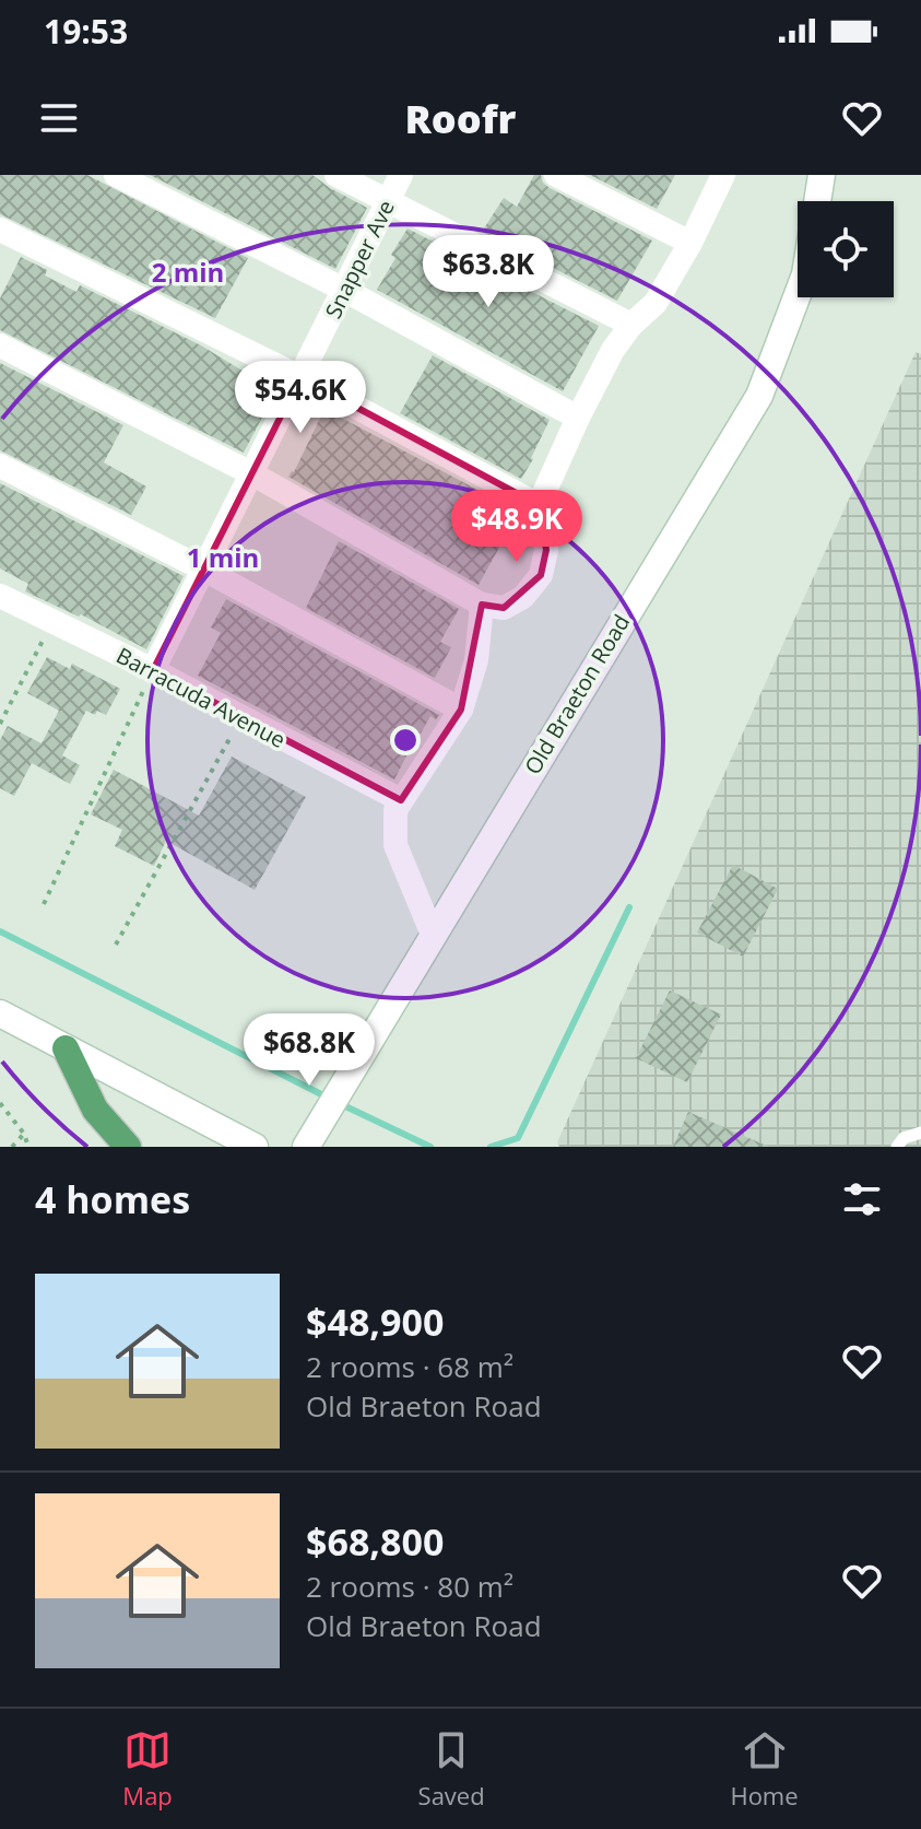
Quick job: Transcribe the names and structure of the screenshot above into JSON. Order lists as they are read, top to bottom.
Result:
{
  "streets": {
    "street": ["Snapper Ave", "Old Braeton Road", "Barracuda Avenue"]
  },
  "crossings": [
    ["Snapper Ave", "Barracuda Avenue"]
  ],
  "page": {
    "status": "19:53",
    "header": "Roofr",
    "price": [
      "$63.8K",
      "$54.6K",
      "$48.9K",
      "$68.8K"
    ],
    "heading": "4 homes",
    "list": [
      {
        "name": "$48,900",
        "note": "2 rooms · 68 m² · Old Braeton Road"
      },
      {
        "name": "$68,800",
        "note": "2 rooms · 80 m² · Old Braeton Road"
      }
    ],
    "tabs": ["Map", "Saved", "Home"]
  },
  "rings": ["2 min", "1 min"]
}
